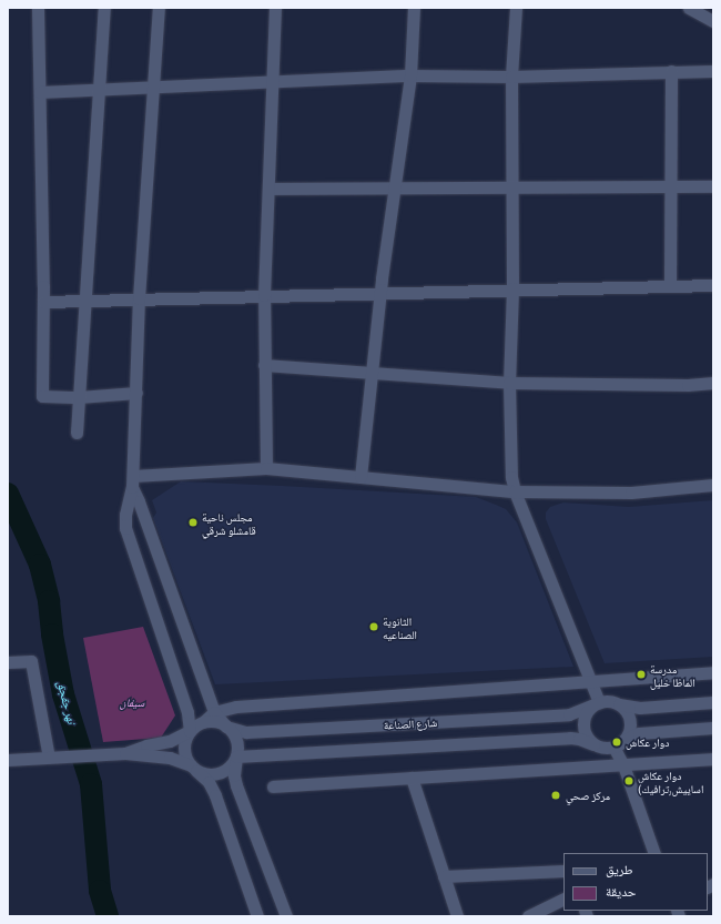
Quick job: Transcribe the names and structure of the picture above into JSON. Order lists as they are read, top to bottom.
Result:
{
  "streets": {
    "street": ["شارع الصناعة"]
  },
  "water": ["نهر جقجق"],
  "parks": ["سيفان"],
  "places": [
    "مجلس ناحية قامشلو شرقي",
    "الثانوية الصناعيه",
    "مدرسة الماظا خليل",
    "دوار عكاش",
    "دوار عكاش (اساييش٫ترافيك",
    "مركز صحي"
  ],
  "legend": ["طريق", "حديقة"]
}
